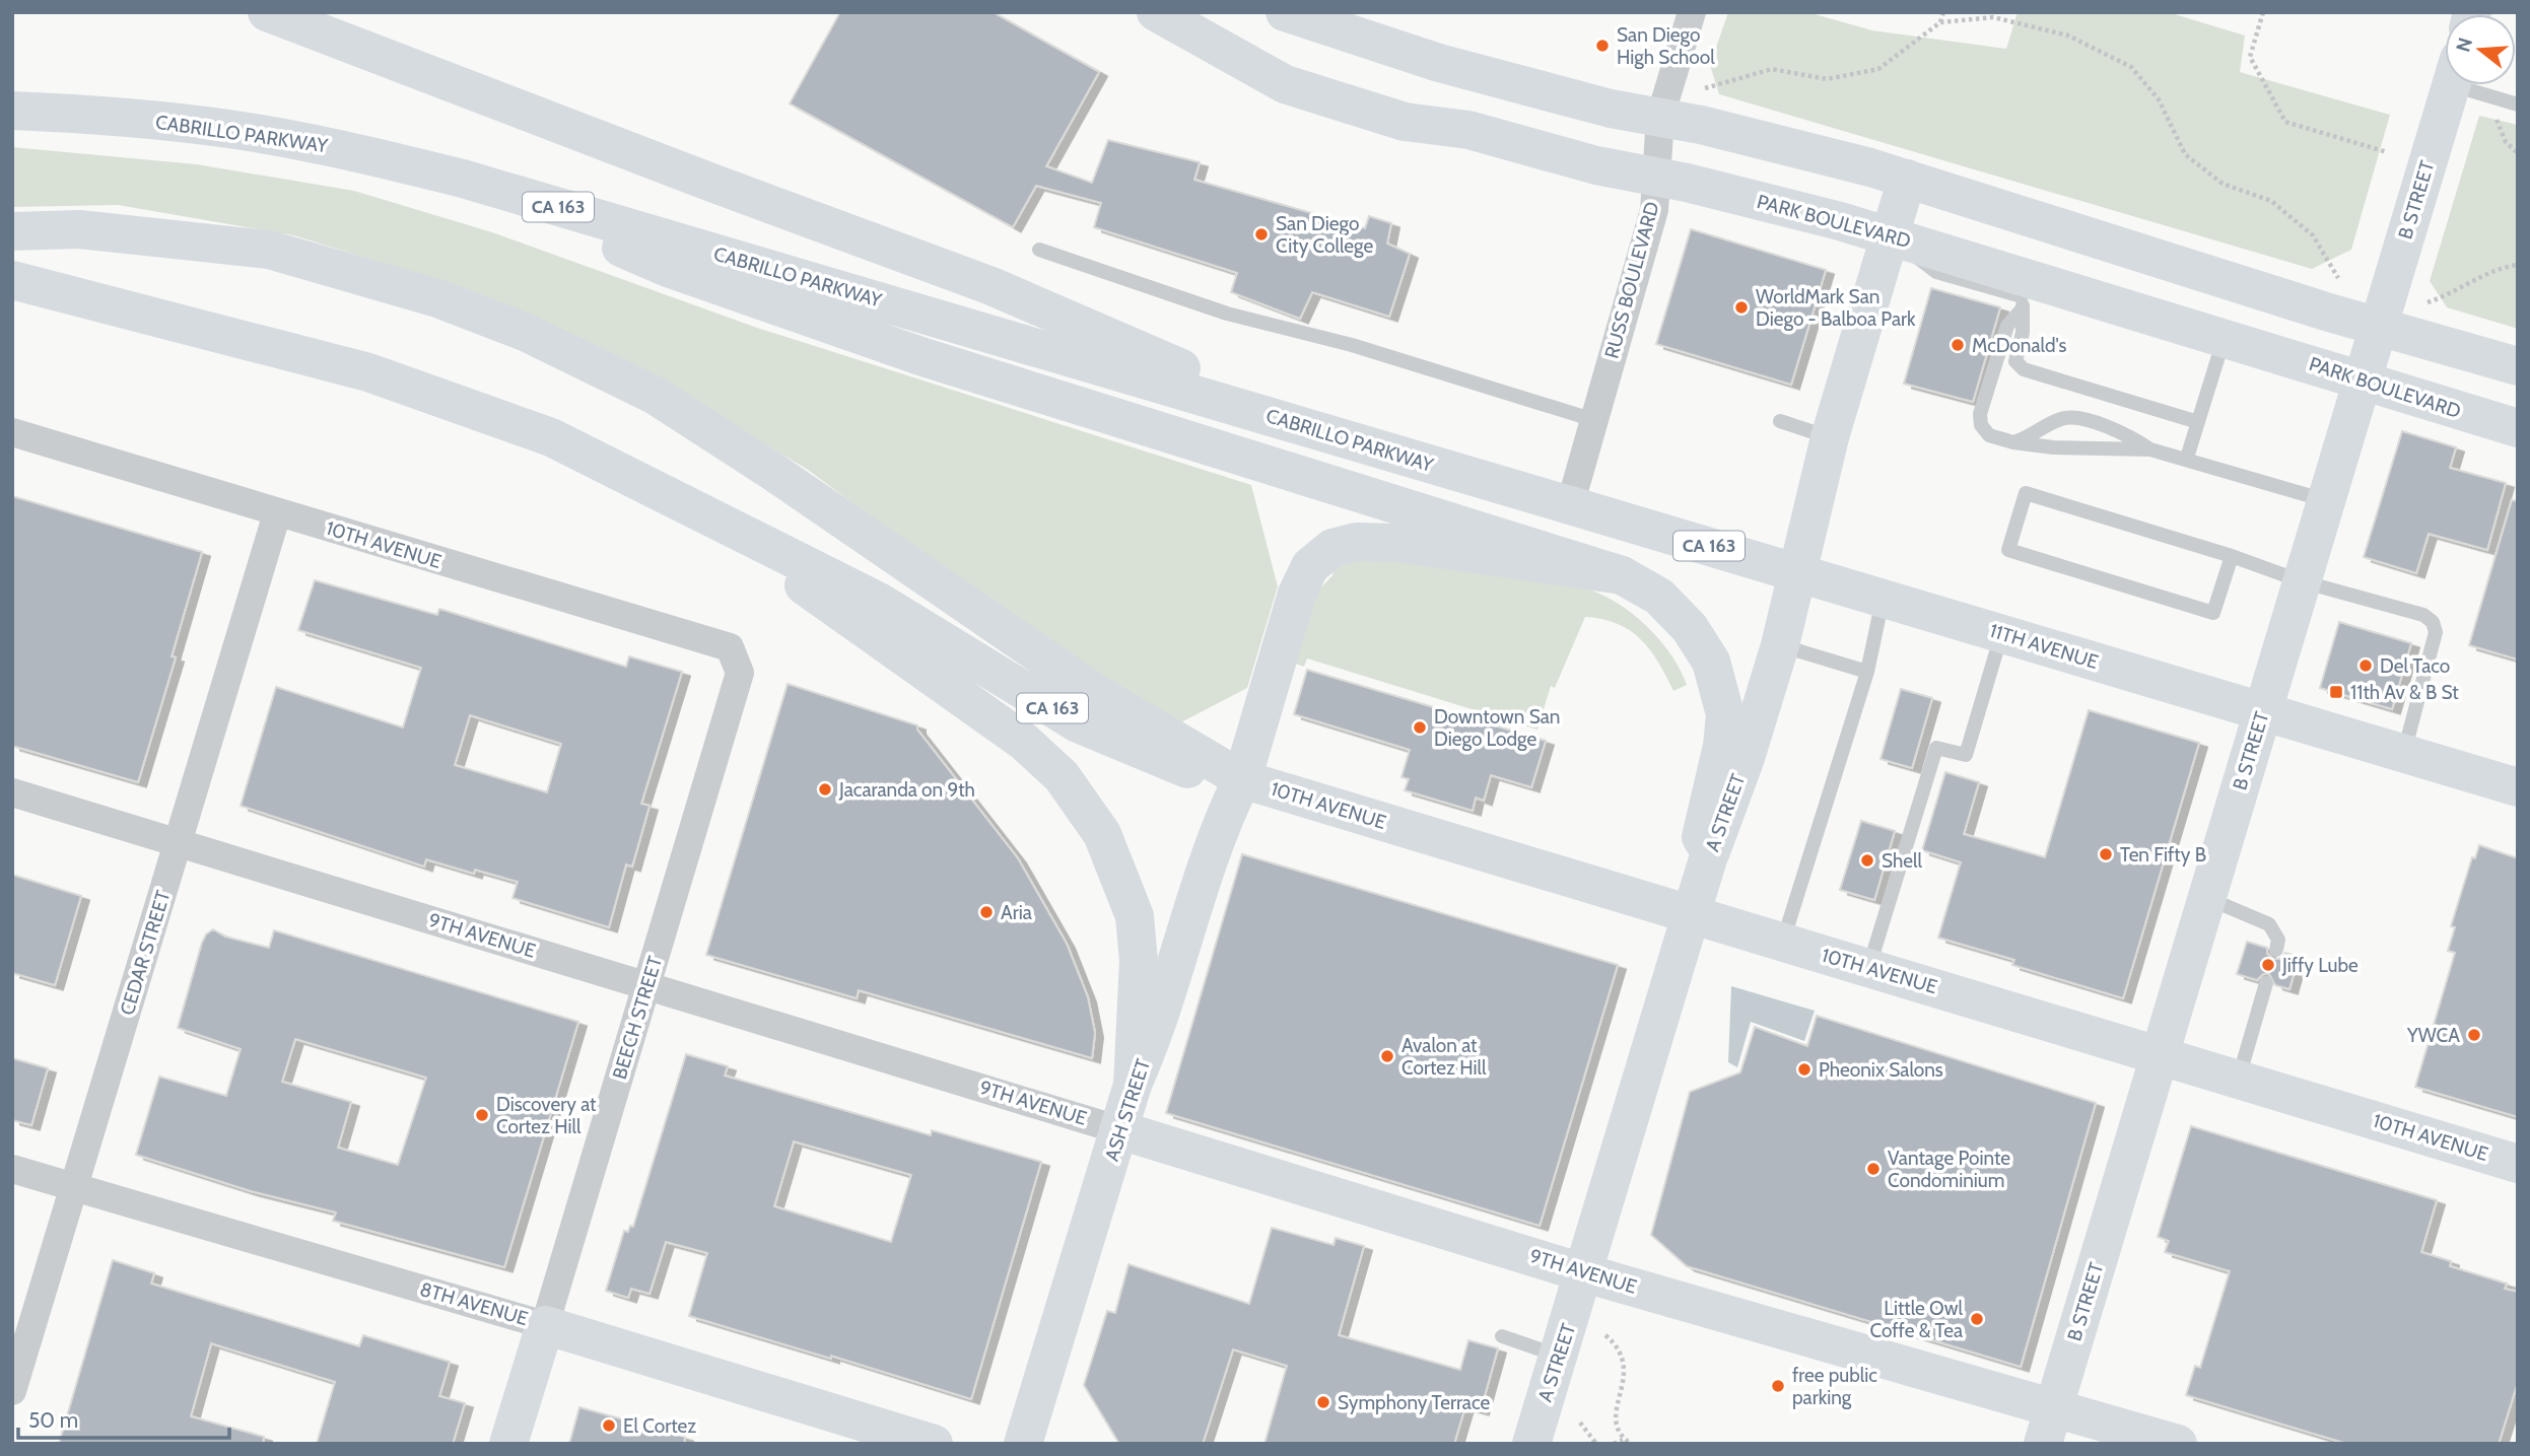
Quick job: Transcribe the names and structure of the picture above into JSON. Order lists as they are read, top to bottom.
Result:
{
  "streets": {
    "main road": [
      "CABRILLO PARKWAY",
      "B STREET",
      "CA 163",
      "PARK BOULEVARD",
      "10TH AVENUE",
      "11TH AVENUE",
      "A STREET",
      "9TH AVENUE",
      "BEECH STREET",
      "ASH STREET",
      "8TH AVENUE"
    ],
    "street": ["RUSS BOULEVARD", "CEDAR STREET"]
  },
  "crossings": [
    ["CABRILLO PARKWAY", "RUSS BOULEVARD"],
    ["CABRILLO PARKWAY", "11TH AVENUE"],
    ["B STREET", "PARK BOULEVARD"],
    ["B STREET", "10TH AVENUE"],
    ["B STREET", "11TH AVENUE"],
    ["B STREET", "9TH AVENUE"],
    ["CA 163", "10TH AVENUE"],
    ["CA 163", "ASH STREET"],
    ["PARK BOULEVARD", "RUSS BOULEVARD"],
    ["PARK BOULEVARD", "A STREET"],
    ["RUSS BOULEVARD", "11TH AVENUE"],
    ["10TH AVENUE", "A STREET"],
    ["10TH AVENUE", "CEDAR STREET"],
    ["10TH AVENUE", "BEECH STREET"],
    ["10TH AVENUE", "ASH STREET"],
    ["11TH AVENUE", "A STREET"],
    ["A STREET", "9TH AVENUE"],
    ["9TH AVENUE", "CEDAR STREET"],
    ["9TH AVENUE", "BEECH STREET"],
    ["9TH AVENUE", "ASH STREET"],
    ["CEDAR STREET", "8TH AVENUE"],
    ["BEECH STREET", "8TH AVENUE"]
  ],
  "places": {
    "other": [
      "San Diego High School",
      "San Diego City College",
      "WorldMark San Diego - Balboa Park",
      "McDonald's",
      "Del Taco",
      "Downtown San Diego Lodge",
      "Jacaranda on 9th",
      "Ten Fifty B",
      "Shell",
      "Aria",
      "Jiffy Lube",
      "YWCA",
      "Avalon at Cortez Hill",
      "Pheonix Salons",
      "Discovery at Cortez Hill",
      "Vantage Pointe Condominium",
      "Little Owl Coffe & Tea",
      "free public parking",
      "Symphony Terrace",
      "El Cortez"
    ],
    "transit": ["11th Av & B St"]
  },
  "scale_bar": "50 m",
  "north": "left"
}
